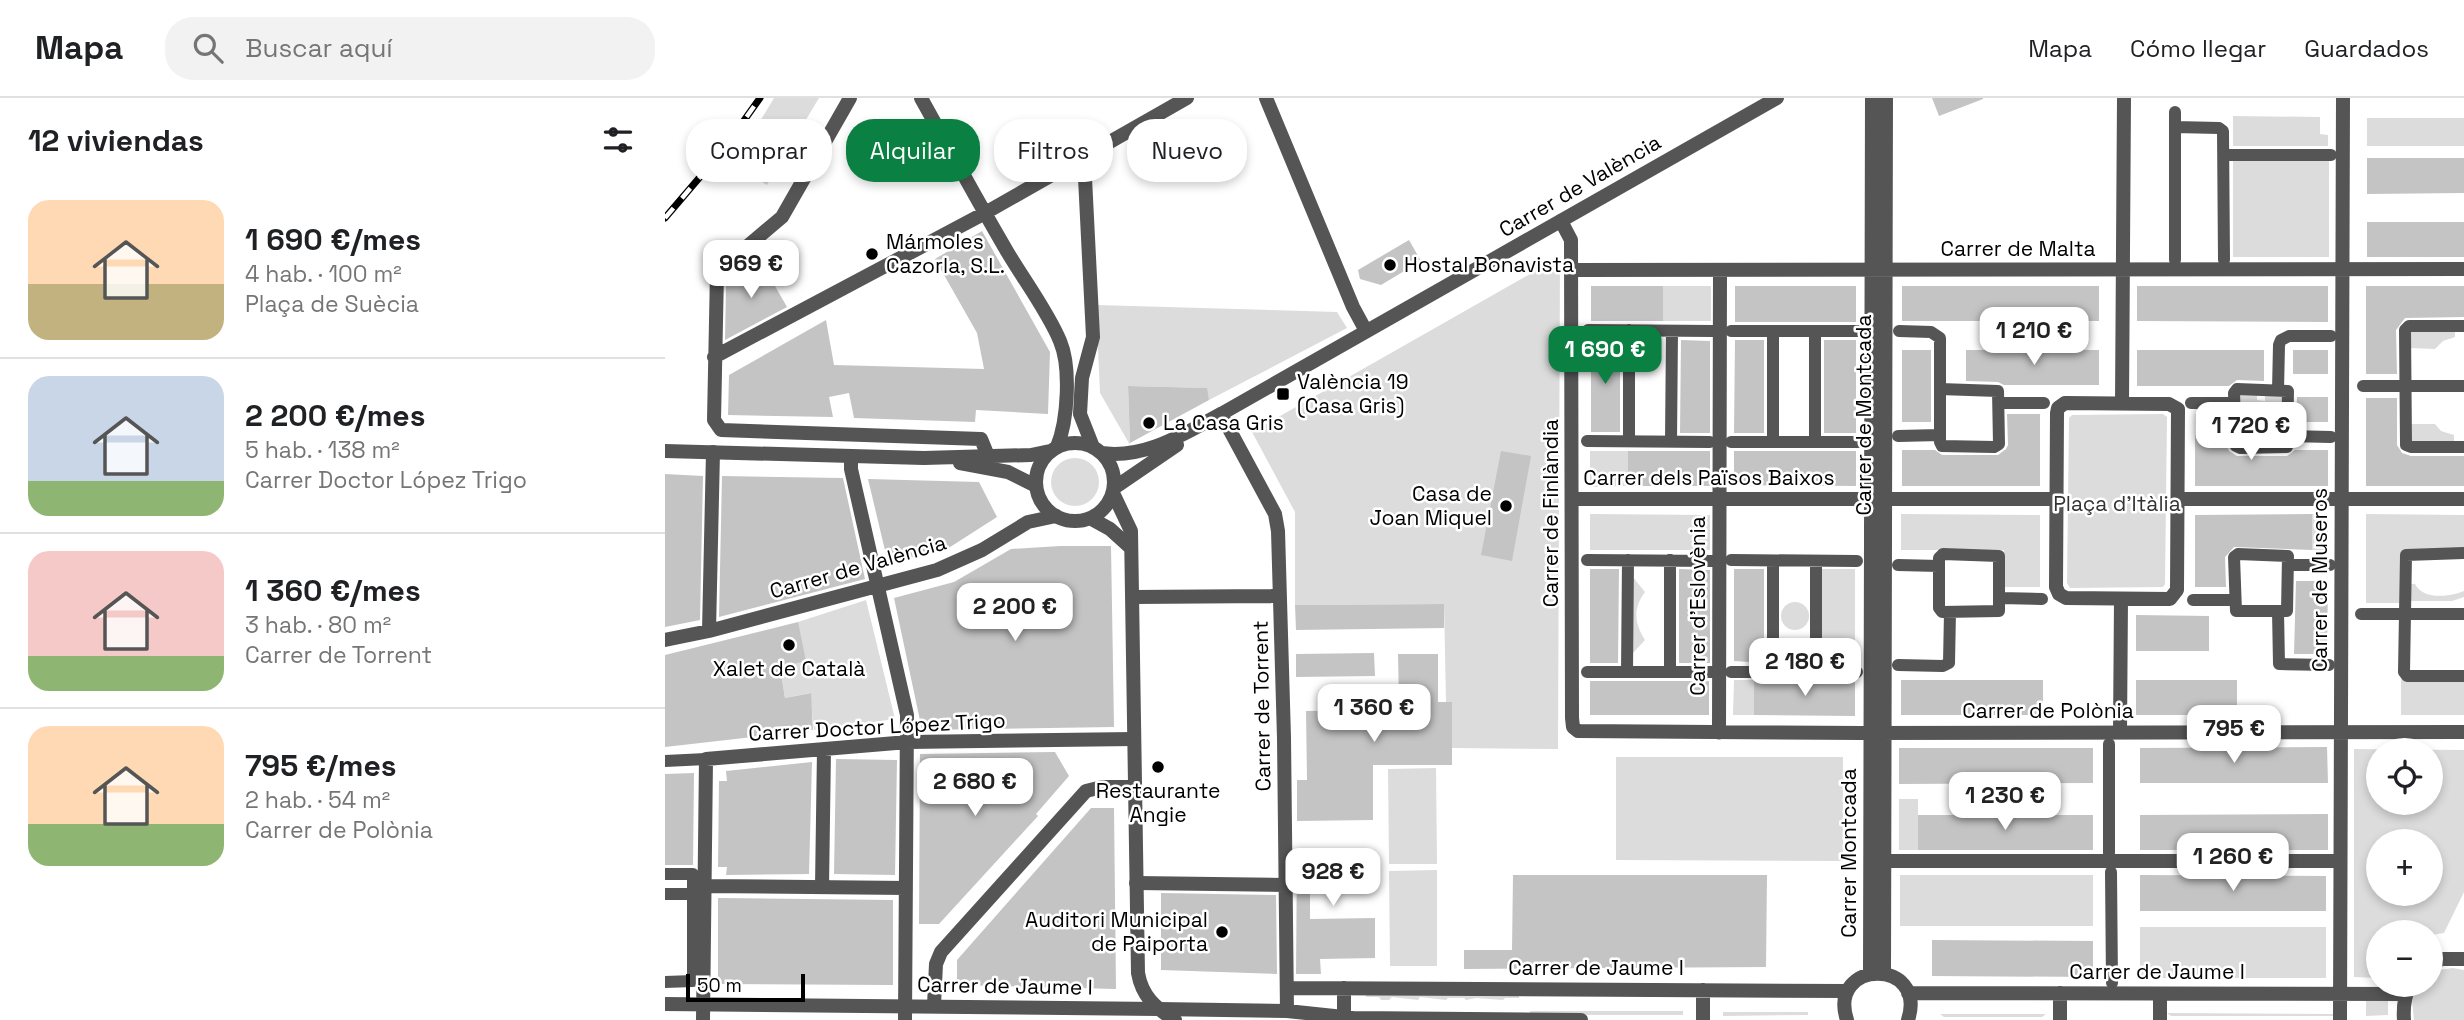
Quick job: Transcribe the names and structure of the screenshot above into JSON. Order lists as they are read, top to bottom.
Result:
{
  "streets": {
    "street": [
      "Carrer de València",
      "Carrer de Malta",
      "Carrer de Montcada",
      "Carrer dels Països Baixos",
      "Carrer de Finlàndia",
      "Carrer de Museros",
      "Carrer d'Eslovènia",
      "Carrer de Torrent",
      "Carrer de Polònia",
      "Carrer Doctor López Trigo",
      "Carrer Montcada",
      "Carrer de Jaume I"
    ]
  },
  "crossings": [
    ["Carrer de València", "Carrer de Finlàndia"],
    ["Carrer de València", "Carrer de Torrent"],
    ["Carrer de Malta", "Carrer de Montcada"],
    ["Carrer de Malta", "Carrer de Finlàndia"],
    ["Carrer de Malta", "Carrer de Museros"],
    ["Carrer de Malta", "Carrer d'Eslovènia"],
    ["Carrer de Montcada", "Carrer dels Països Baixos"],
    ["Carrer de Montcada", "Carrer de Polònia"],
    ["Carrer de Montcada", "Carrer Montcada"],
    ["Carrer dels Països Baixos", "Carrer de Finlàndia"],
    ["Carrer dels Països Baixos", "Carrer d'Eslovènia"],
    ["Carrer de Finlàndia", "Carrer de Polònia"],
    ["Carrer de Museros", "Carrer de Polònia"],
    ["Carrer de Museros", "Carrer de Jaume I"],
    ["Carrer d'Eslovènia", "Carrer de Polònia"],
    ["Carrer de Torrent", "Carrer de Jaume I"],
    ["Carrer de Polònia", "Carrer Montcada"]
  ],
  "parks": ["Plaça d'Itàlia"],
  "places": {
    "other": [
      "Mármoles Cazorla, S.L.",
      "Hostal Bonavista",
      "La Casa Gris",
      "Casa de Joan Miquel",
      "Xalet de Català",
      "Restaurante Angie",
      "Auditori Municipal de Paiporta"
    ],
    "transit": ["València 19 (Casa Gris)"]
  },
  "scale_bar": "50 m",
  "page": {
    "header": "Mapa",
    "search": "Buscar aquí",
    "nav": ["Mapa", "Cómo llegar", "Guardados"],
    "heading": "12 viviendas",
    "chip": [
      "Comprar",
      "Alquilar",
      "Filtros",
      "Nuevo"
    ],
    "list": [
      {
        "name": "1 690 €/mes",
        "note": "4 hab. · 100 m² · Plaça de Suècia"
      },
      {
        "name": "2 200 €/mes",
        "note": "5 hab. · 138 m² · Carrer Doctor López Trigo"
      },
      {
        "name": "1 360 €/mes",
        "note": "3 hab. · 80 m² · Carrer de Torrent"
      },
      {
        "name": "795 €/mes",
        "note": "2 hab. · 54 m² · Carrer de Polònia"
      }
    ],
    "price": [
      "969 €",
      "1 210 €",
      "1 690 €",
      "1 720 €",
      "2 200 €",
      "2 180 €",
      "1 360 €",
      "795 €",
      "2 680 €",
      "1 230 €",
      "1 260 €",
      "928 €"
    ],
    "map_buttons": ["+", "−"],
    "scale": "50 m"
  }
}
